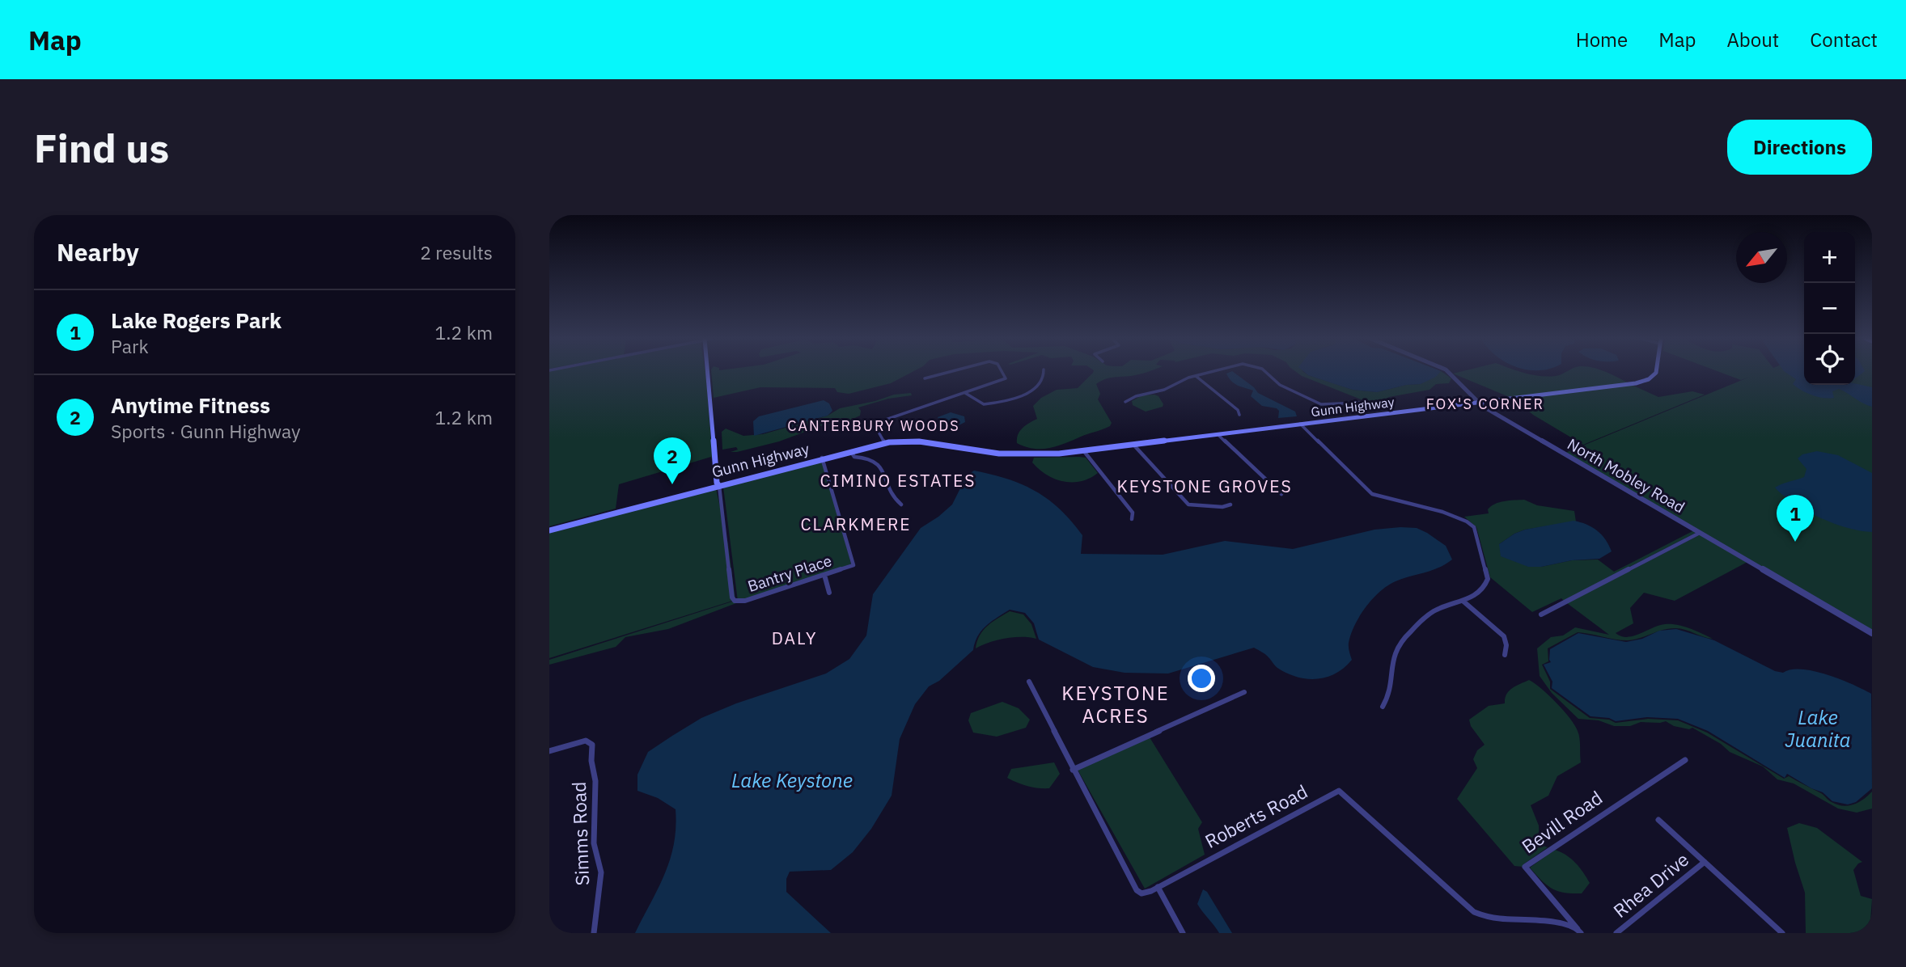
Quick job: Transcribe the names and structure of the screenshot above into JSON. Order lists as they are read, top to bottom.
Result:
{
  "streets": {
    "main road": ["Gunn Highway"],
    "street": [
      "North Mobley Road",
      "Bantry Place",
      "Roberts Road",
      "Bevill Road",
      "Simms Road",
      "Rhea Drive"
    ]
  },
  "crossings": [
    ["Gunn Highway", "North Mobley Road"],
    ["Gunn Highway", "Bantry Place"],
    ["Roberts Road", "Bevill Road"]
  ],
  "districts": [
    "FOX'S CORNER",
    "CANTERBURY WOODS",
    "CIMINO ESTATES",
    "KEYSTONE GROVES",
    "CLARKMERE",
    "DALY",
    "KEYSTONE ACRES"
  ],
  "water": ["Lake Juanita", "Lake Keystone"],
  "north": "bottom left",
  "page": {
    "header": "Map",
    "nav": [
      "Home",
      "Map",
      "About",
      "Contact"
    ],
    "buttons": "Directions",
    "title": "Find us",
    "heading": ["Nearby", "2 results"],
    "map_buttons": ["+", "−"],
    "list": [
      {
        "mark": "1",
        "name": "Lake Rogers Park",
        "note": "Park",
        "value": "1.2 km"
      },
      {
        "mark": "2",
        "name": "Anytime Fitness",
        "note": "Sports · Gunn Highway",
        "value": "1.2 km"
      }
    ],
    "pins": ["2", "1"]
  }
}
